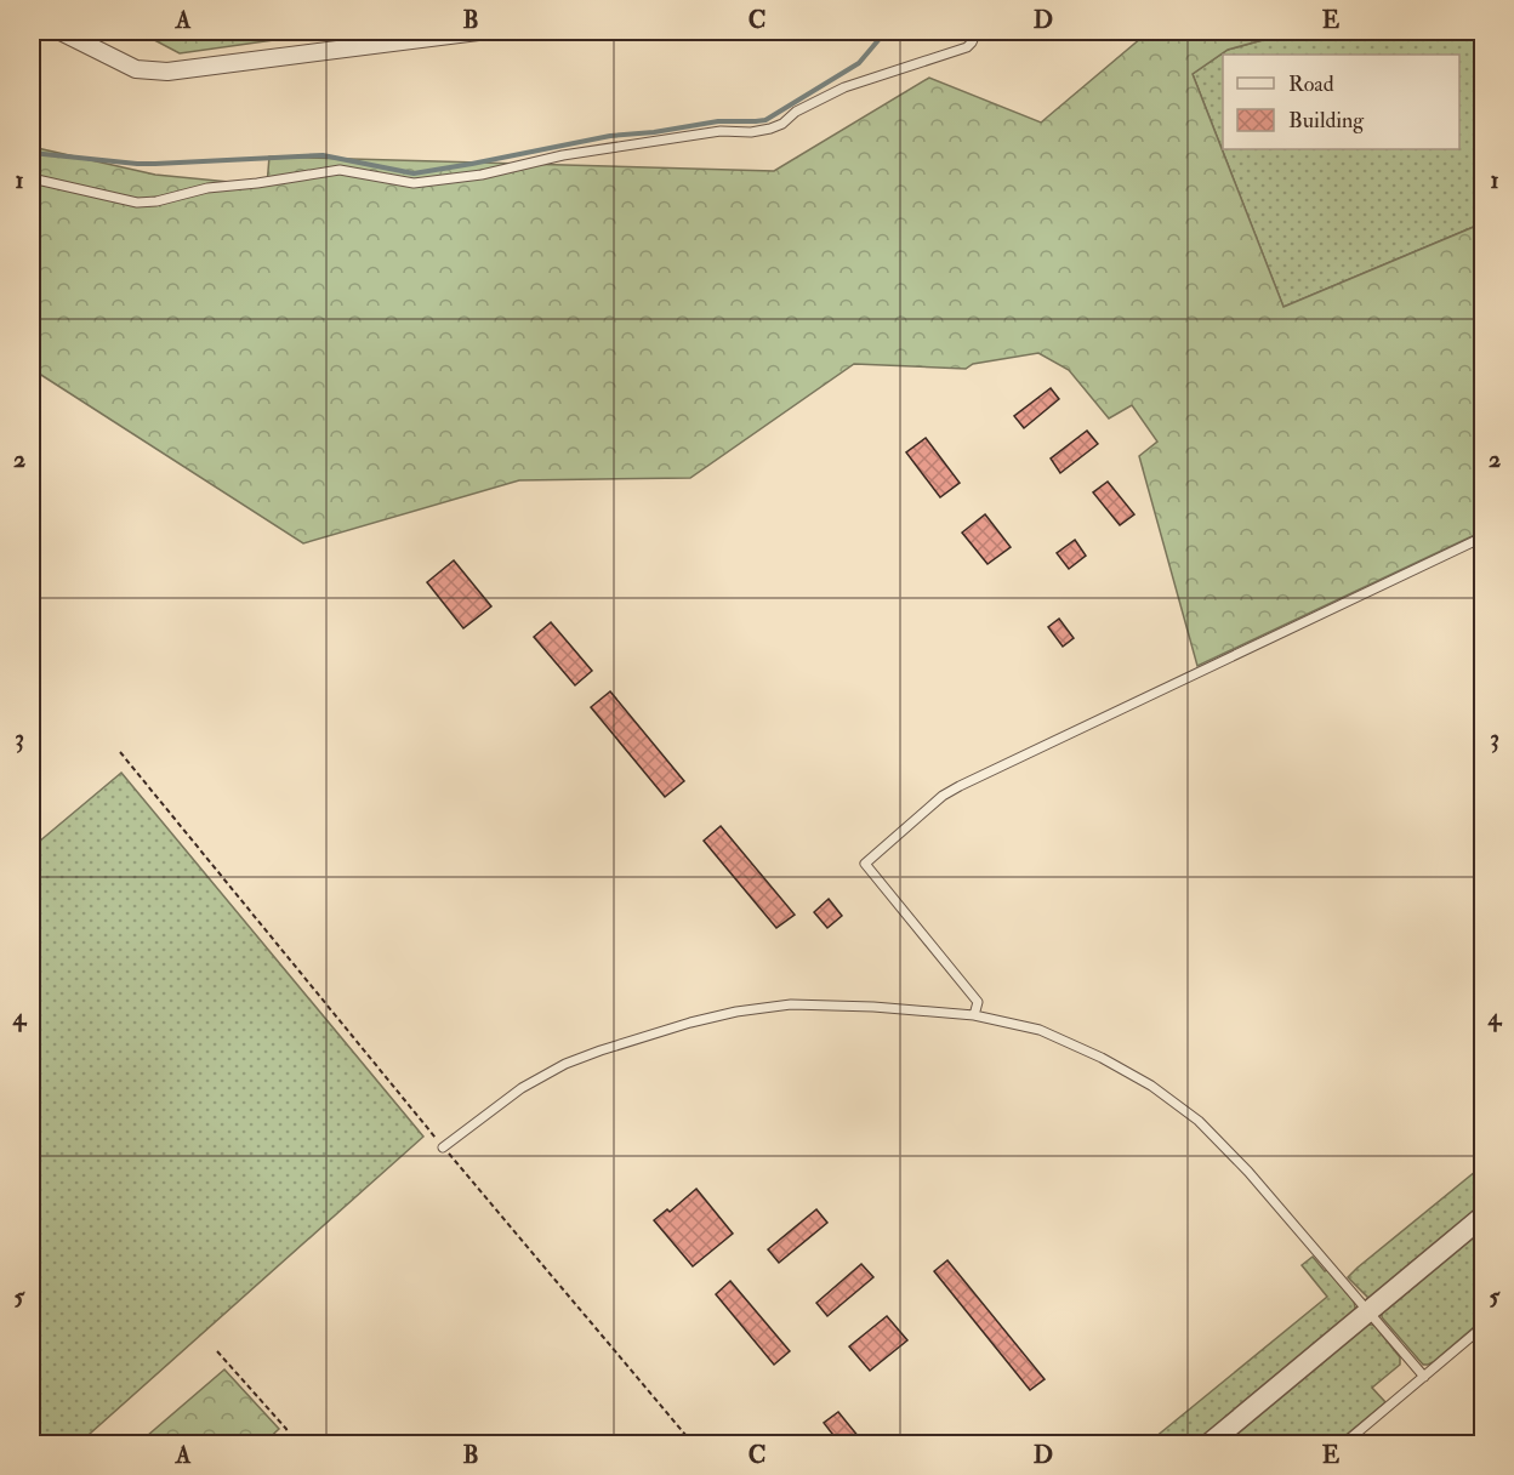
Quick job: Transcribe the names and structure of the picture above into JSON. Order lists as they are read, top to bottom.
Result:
{
  "legend": ["Road", "Building"],
  "grid": {
    "columns": [
      "A",
      "B",
      "C",
      "D",
      "E"
    ],
    "rows": [
      "1",
      "2",
      "3",
      "4",
      "5"
    ]
  }
}
